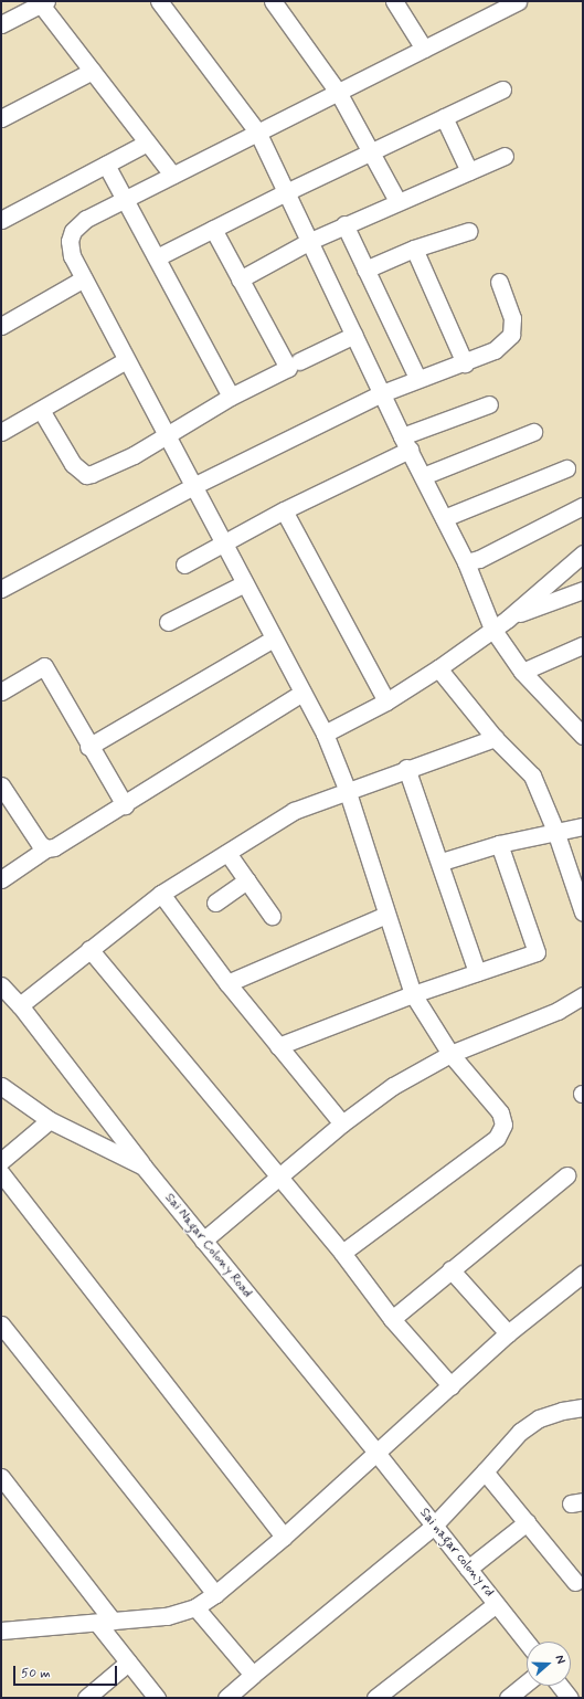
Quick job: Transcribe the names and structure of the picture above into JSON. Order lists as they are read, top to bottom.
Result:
{
  "streets": {
    "street": ["Sai Nagar Colony Road", "Sai nagar colony rd"]
  },
  "crossings": [
    ["Sai Nagar Colony Road", "Sai nagar colony rd"]
  ],
  "scale_bar": "50 m",
  "north": "right"
}
